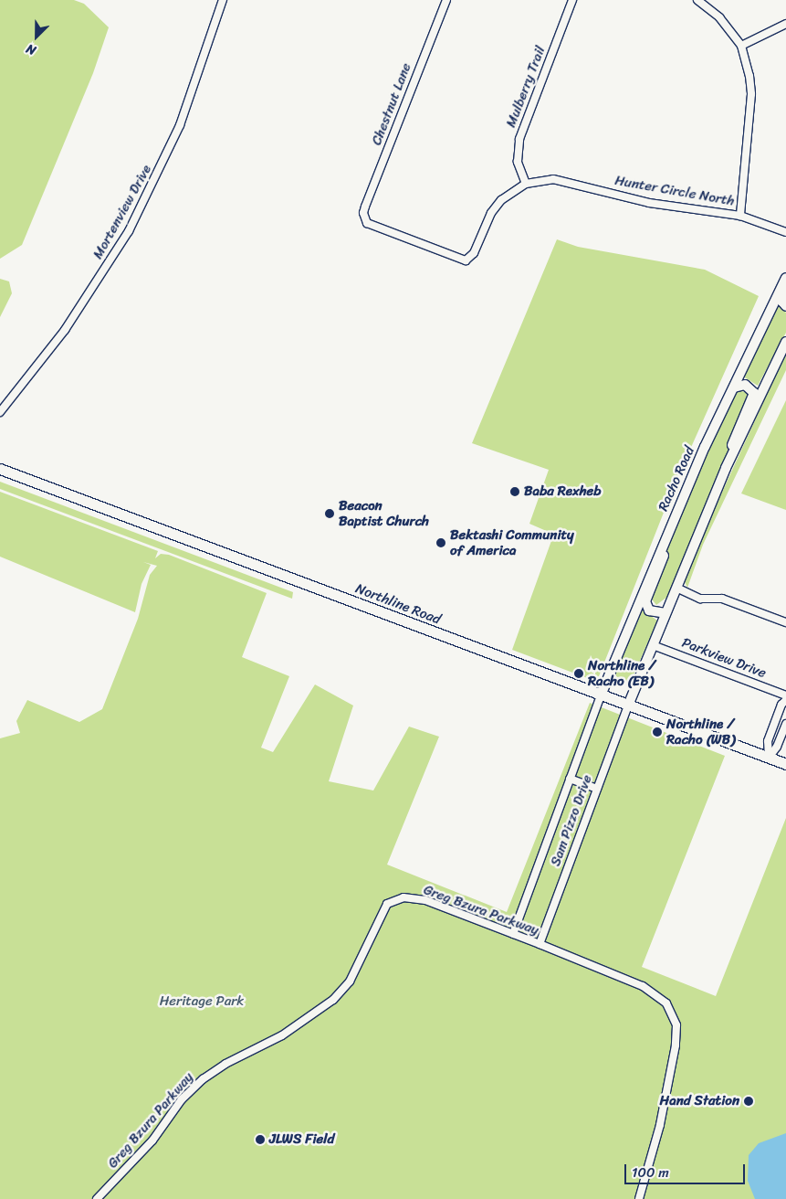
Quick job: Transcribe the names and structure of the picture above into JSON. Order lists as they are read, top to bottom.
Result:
{
  "streets": {
    "main road": ["Northline Road"],
    "street": [
      "Mulberry Trail",
      "Chestnut Lane",
      "Hunter Circle North",
      "Mortenview Drive",
      "Racho Road",
      "Parkview Drive",
      "Sam Pizzo Drive",
      "Greg Bzura Parkway"
    ]
  },
  "crossings": [
    ["Mulberry Trail", "Hunter Circle North"],
    ["Chestnut Lane", "Hunter Circle North"],
    ["Racho Road", "Northline Road"],
    ["Racho Road", "Sam Pizzo Drive"],
    ["Northline Road", "Sam Pizzo Drive"],
    ["Sam Pizzo Drive", "Greg Bzura Parkway"]
  ],
  "parks": ["Heritage Park"],
  "places": [
    "Baba Rexheb",
    "Beacon Baptist Church",
    "Bektashi Community of America",
    "Northline / Racho (EB)",
    "Northline / Racho (WB)",
    "Hand Station",
    "JLWS Field"
  ],
  "scale_bar": "100 m",
  "north": "bottom left"
}
